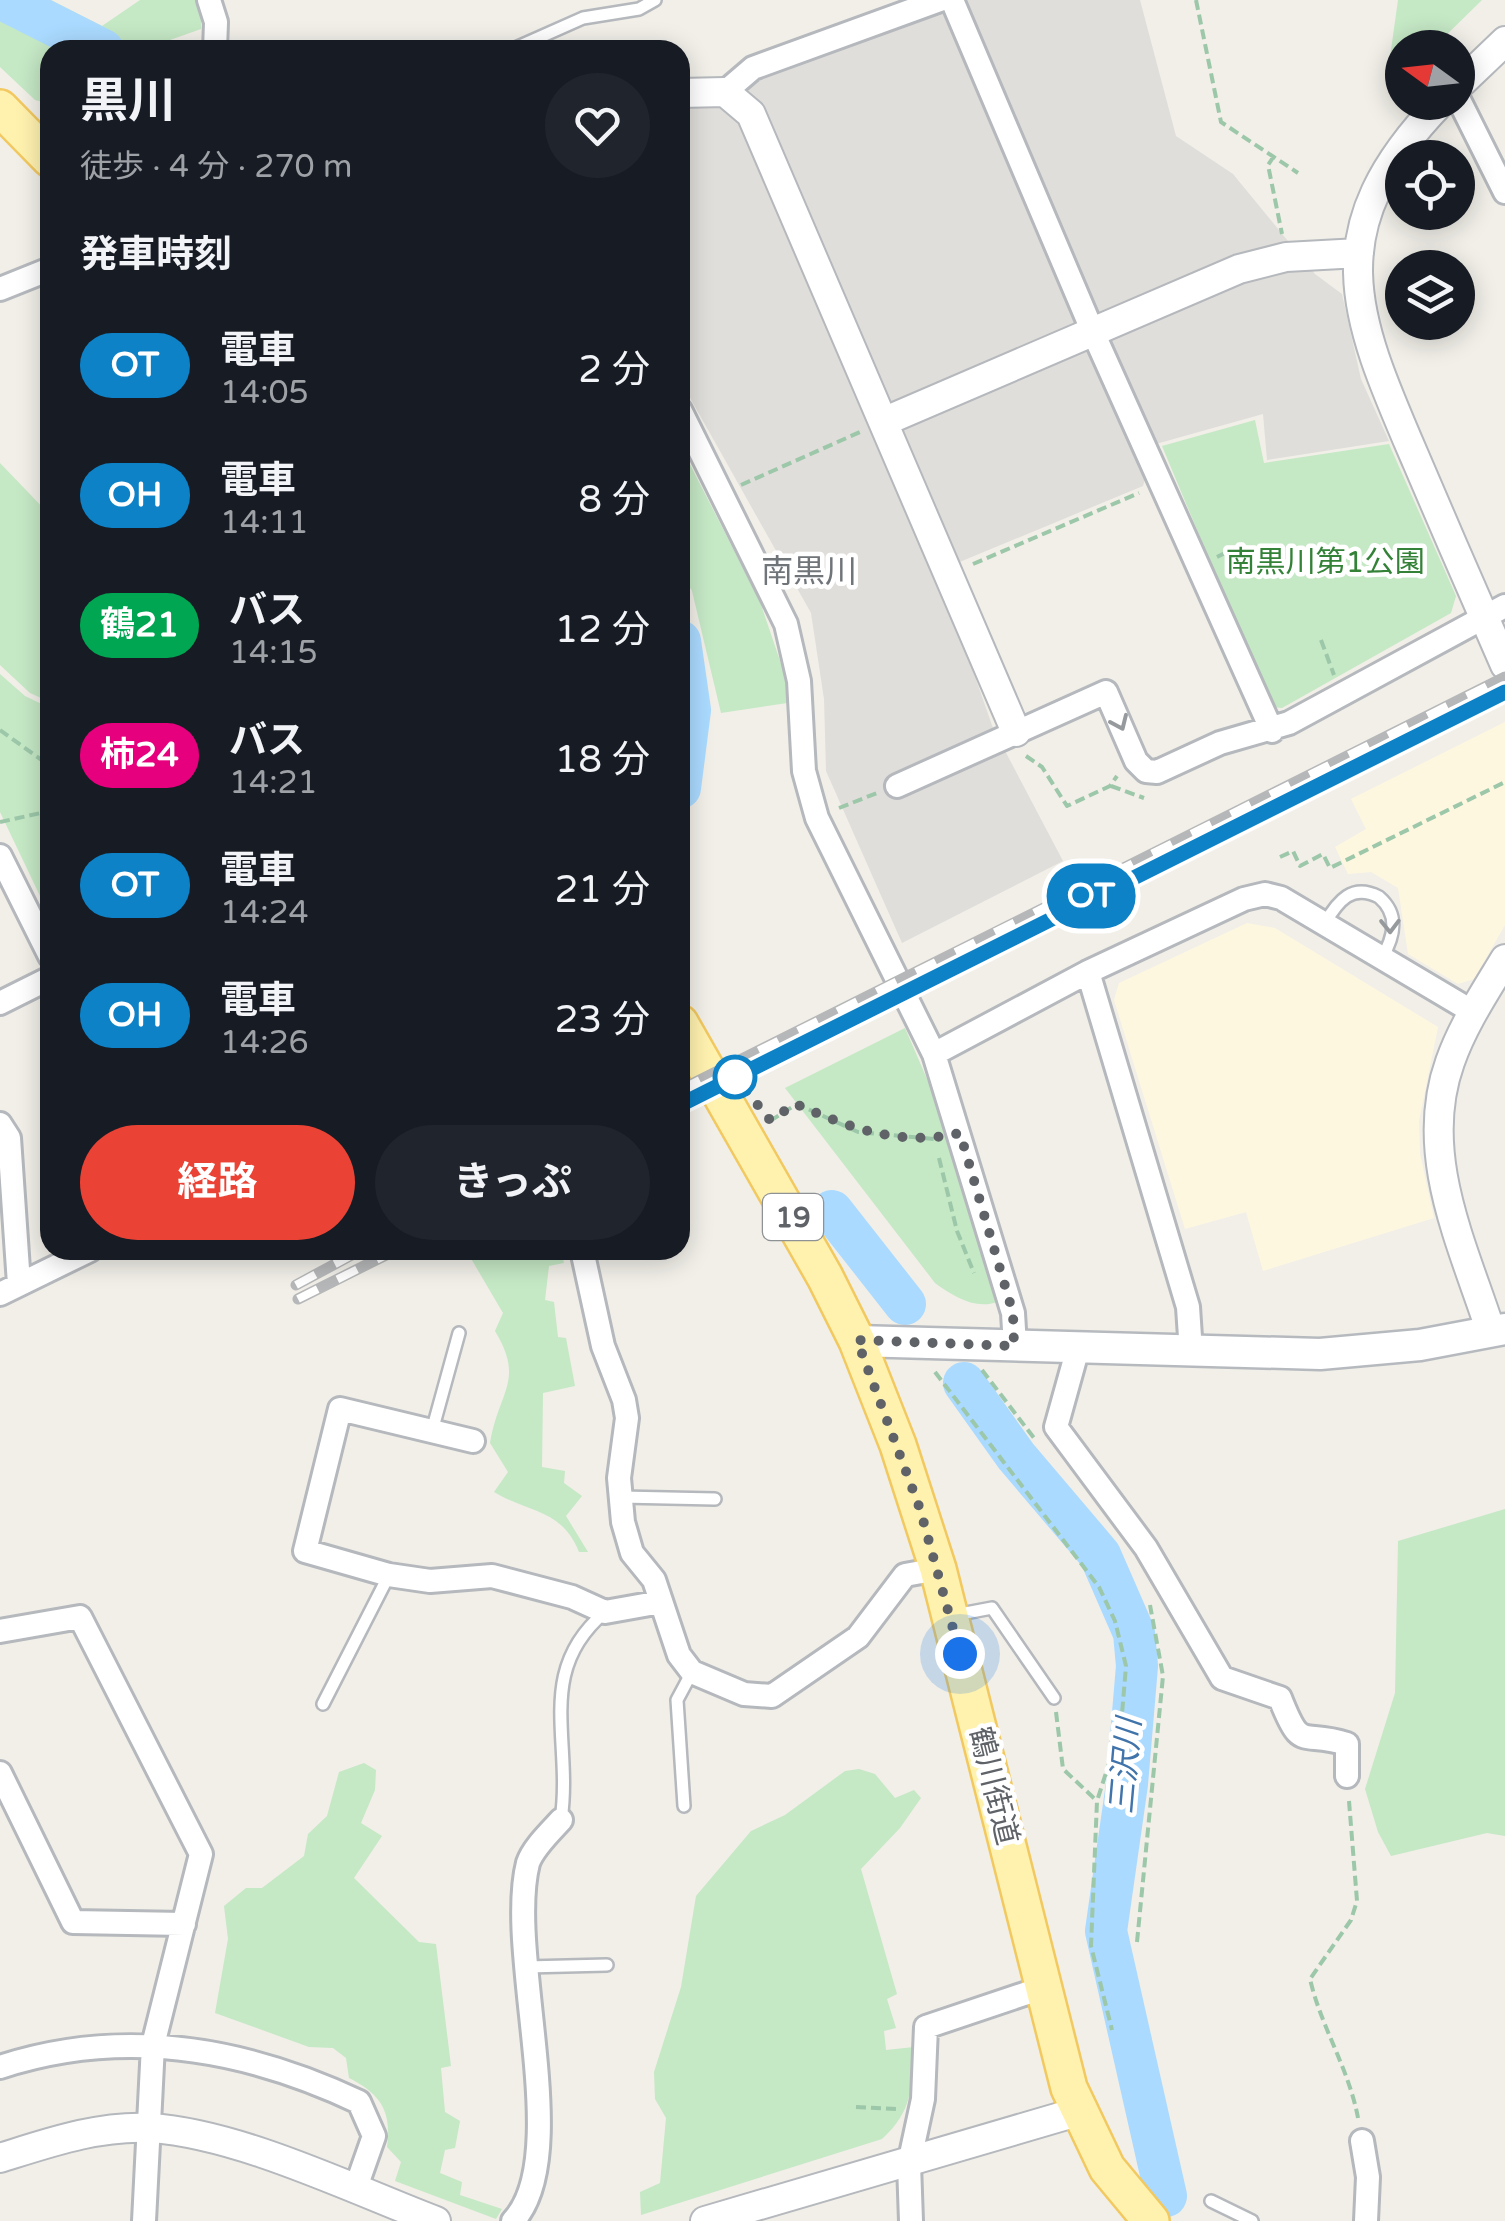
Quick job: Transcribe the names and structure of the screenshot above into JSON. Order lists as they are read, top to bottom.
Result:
{
  "streets": {
    "main road": ["19", "鶴川街道"]
  },
  "districts": ["南黒川"],
  "water": ["三沢川"],
  "parks": ["南黒川第1公園"],
  "north": "left",
  "page": {
    "on_map": "OT",
    "heading": [
      ["黒川", "徒歩 · 4 分 · 270 m"],
      "発車時刻"
    ],
    "list": [
      {
        "mark": "OT",
        "name": "電車",
        "note": "14:05",
        "value": "2 分"
      },
      {
        "mark": "OH",
        "name": "電車",
        "note": "14:11",
        "value": "8 分"
      },
      {
        "mark": "鶴21",
        "name": "バス",
        "note": "14:15",
        "value": "12 分"
      },
      {
        "mark": "柿24",
        "name": "バス",
        "note": "14:21",
        "value": "18 分"
      },
      {
        "mark": "OT",
        "name": "電車",
        "note": "14:24",
        "value": "21 分"
      },
      {
        "mark": "OH",
        "name": "電車",
        "note": "14:26",
        "value": "23 分"
      }
    ],
    "buttons": ["経路", "きっぷ"]
  }
}
